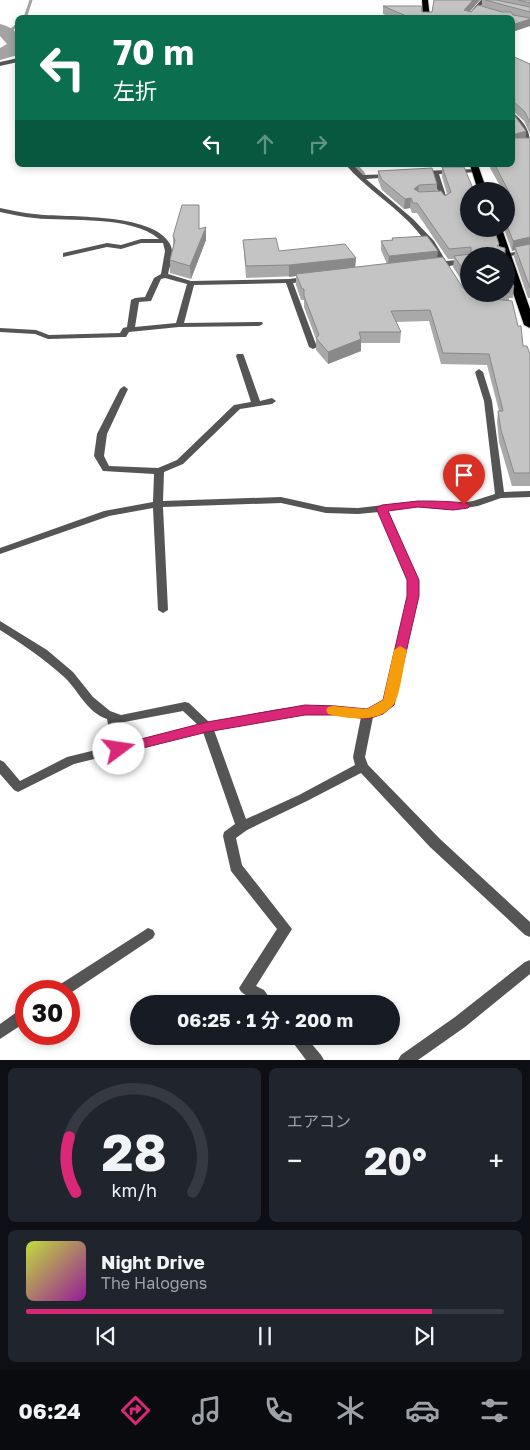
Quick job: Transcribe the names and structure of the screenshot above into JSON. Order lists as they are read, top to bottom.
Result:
{
  "page": {
    "turn": ["70 m", "左折"],
    "limit": "30",
    "trip": "06:25 · 1 分 · 200 m",
    "tile": "エアコン",
    "heat": ["−", "20°", "+"],
    "song": ["Night Drive", "The Halogens"],
    "tabs": "06:24",
    "gauge": ["28", "km/h"]
  }
}
